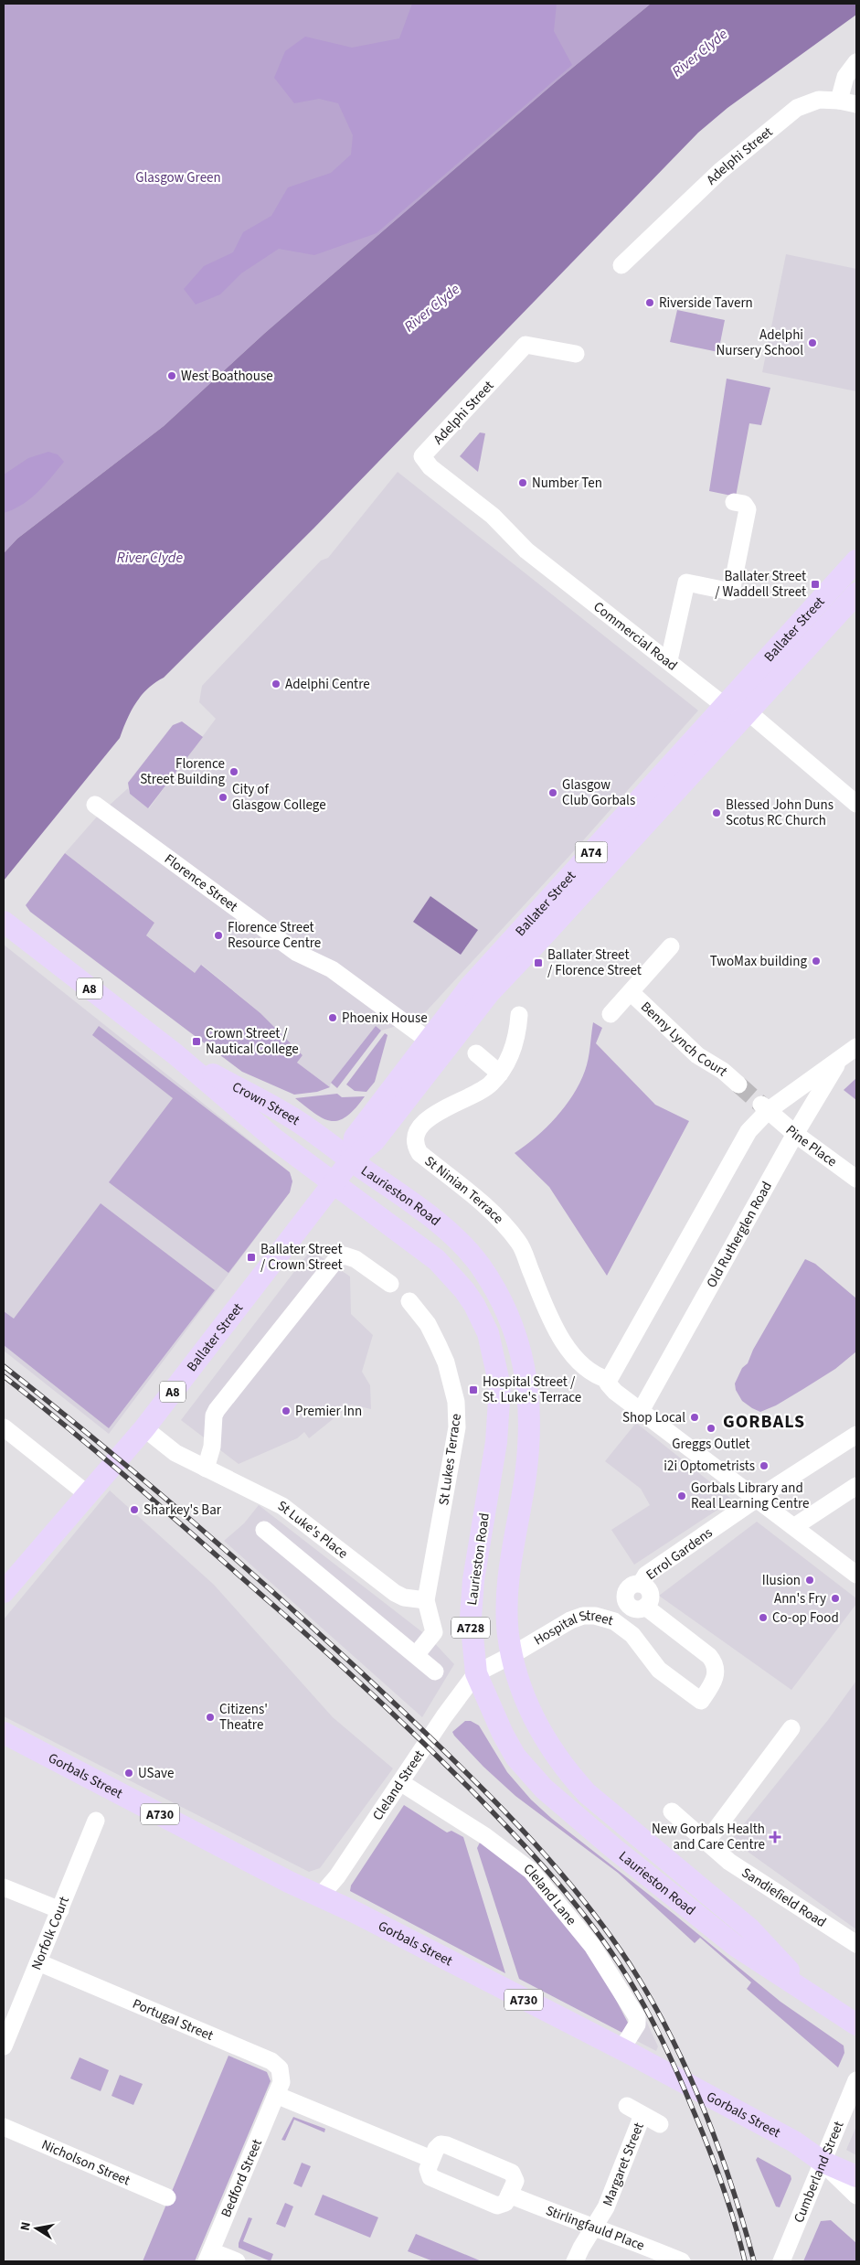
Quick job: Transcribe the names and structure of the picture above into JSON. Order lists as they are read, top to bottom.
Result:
{
  "streets": {
    "main road": [
      "Ballater Street",
      "A74",
      "A8",
      "Crown Street",
      "Laurieston Road",
      "A728",
      "Gorbals Street",
      "A730"
    ],
    "street": [
      "Adelphi Street",
      "Commercial Road",
      "Florence Street",
      "Benny Lynch Court",
      "Pine Place",
      "St Ninian Terrace",
      "Old Rutherglen Road",
      "St Lukes Terrace",
      "St Luke's Place",
      "Errol Gardens",
      "Hospital Street",
      "Cleland Street",
      "Cleland Lane",
      "Sandiefield Road",
      "Norfolk Court",
      "Portugal Street",
      "Nicholson Street",
      "Margaret Street",
      "Cumberland Street",
      "Bedford Street",
      "Stirlingfauld Place"
    ]
  },
  "crossings": [
    ["Adelphi Street", "Commercial Road"],
    ["Ballater Street", "Commercial Road"],
    ["Ballater Street", "Florence Street"],
    ["Ballater Street", "Crown Street"],
    ["Ballater Street", "Laurieston Road"],
    ["Ballater Street", "St Luke's Place"],
    ["Crown Street", "Laurieston Road"],
    ["Pine Place", "Old Rutherglen Road"],
    ["St Ninian Terrace", "Old Rutherglen Road"],
    ["Laurieston Road", "Hospital Street"],
    ["Laurieston Road", "Cleland Street"],
    ["St Lukes Terrace", "St Luke's Place"],
    ["Errol Gardens", "Hospital Street"],
    ["Hospital Street", "Cleland Street"],
    ["Gorbals Street", "Cleland Street"],
    ["Gorbals Street", "A730"],
    ["Gorbals Street", "Cleland Lane"],
    ["Gorbals Street", "Cumberland Street"],
    ["Cleland Street", "Cleland Lane"],
    ["A730", "Cumberland Street"],
    ["Norfolk Court", "Portugal Street"],
    ["Portugal Street", "Bedford Street"],
    ["Margaret Street", "Stirlingfauld Place"]
  ],
  "districts": ["GORBALS"],
  "water": ["River Clyde"],
  "parks": ["Glasgow Green"],
  "places": {
    "other": [
      "Riverside Tavern",
      "Adelphi Nursery School",
      "West Boathouse",
      "Number Ten",
      "Adelphi Centre",
      "Florence Street Building",
      "Glasgow Club Gorbals",
      "City of Glasgow College",
      "Blessed John Duns Scotus RC Church",
      "Florence Street Resource Centre",
      "TwoMax building",
      "Phoenix House",
      "Premier Inn",
      "Shop Local",
      "Greggs Outlet",
      "i2i Optometrists",
      "Gorbals Library and Real Learning Centre",
      "Sharkey's Bar",
      "Ilusion",
      "Ann's Fry",
      "Co-op Food",
      "Citizens' Theatre",
      "USave"
    ],
    "transit": [
      "Ballater Street / Waddell Street",
      "Ballater Street / Florence Street",
      "Crown Street / Nautical College",
      "Ballater Street / Crown Street",
      "Hospital Street / St. Luke's Terrace"
    ],
    "health": ["New Gorbals Health and Care Centre"]
  },
  "north": "left"
}
